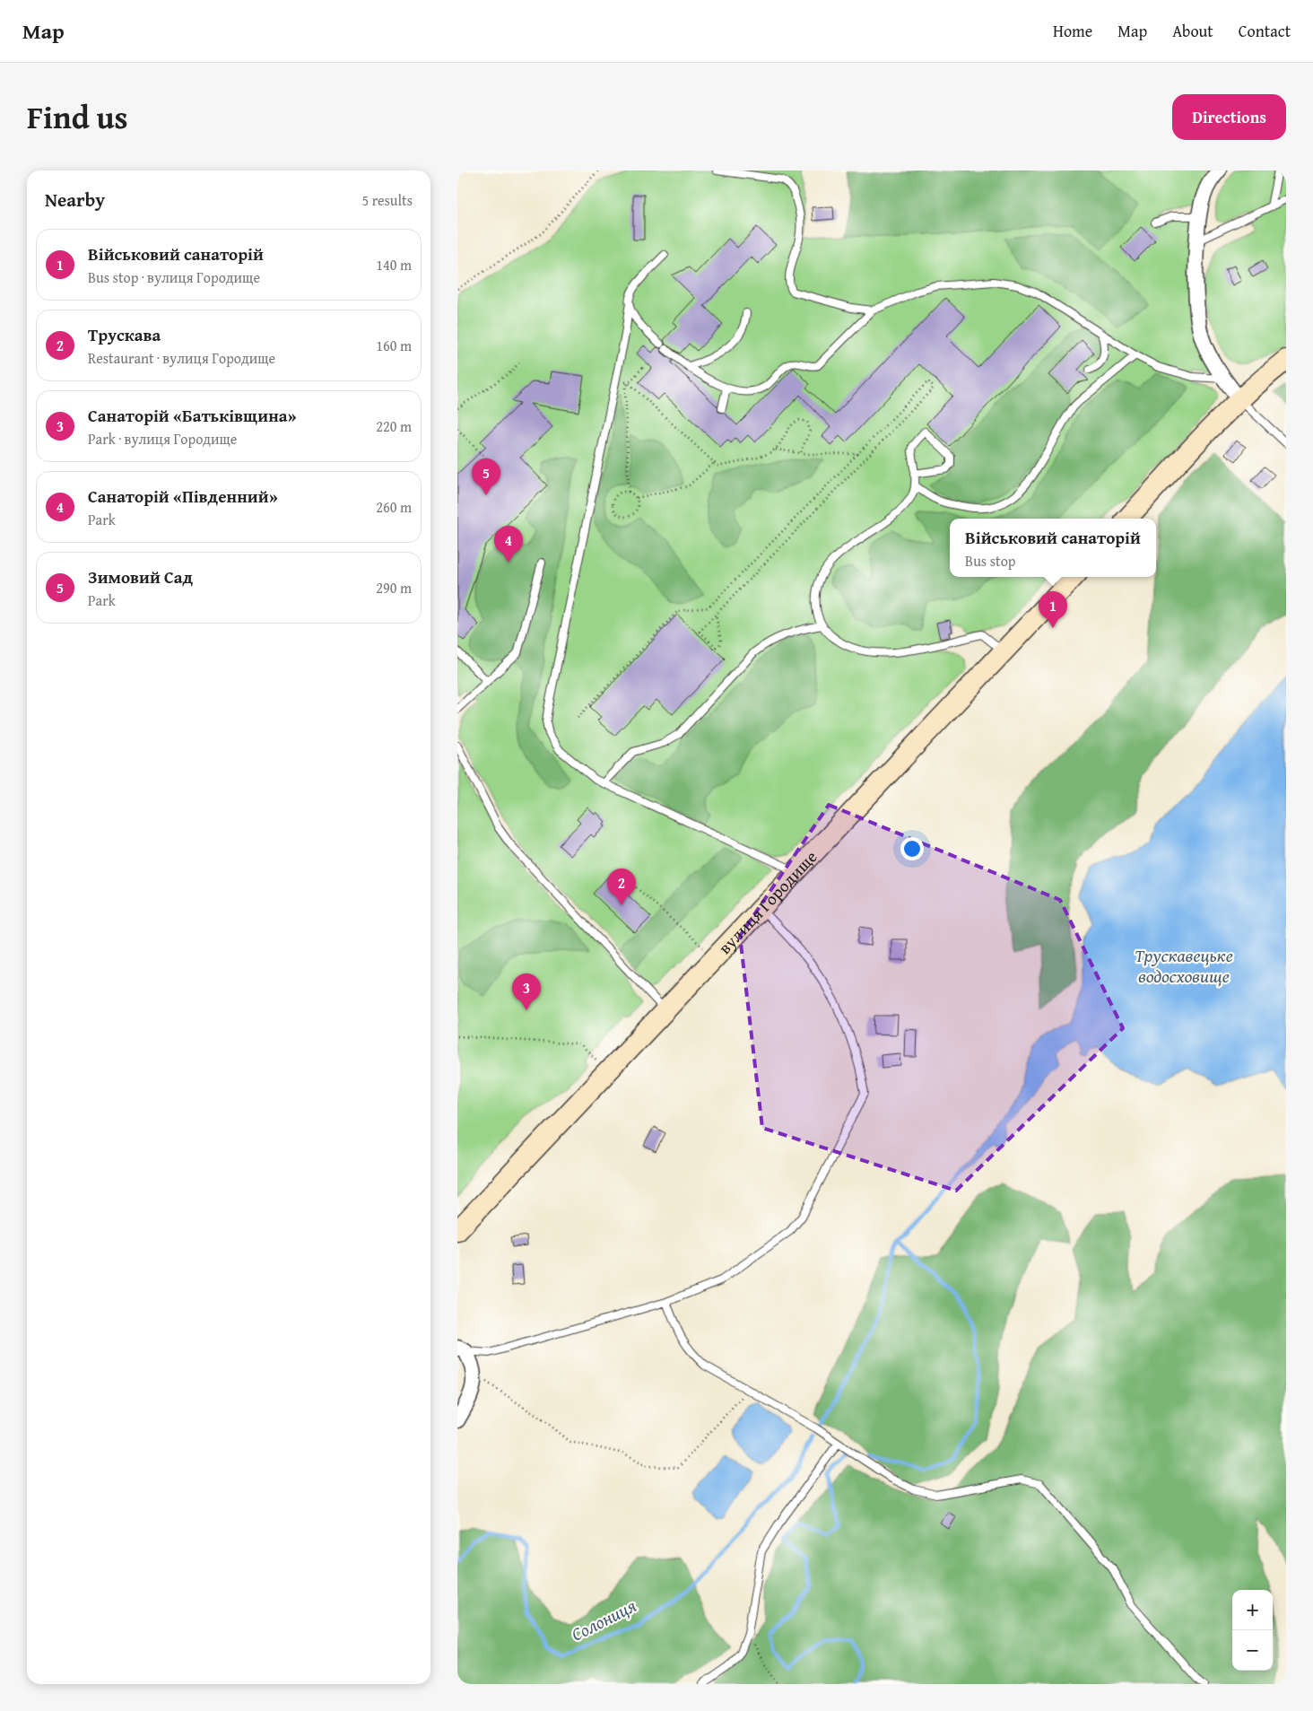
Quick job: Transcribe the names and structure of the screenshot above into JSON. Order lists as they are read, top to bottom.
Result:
{
  "streets": {
    "street": ["вулиця Городище"]
  },
  "water": ["Трускавецьке водосховище", "Солониця"],
  "page": {
    "header": "Map",
    "nav": [
      "Home",
      "Map",
      "About",
      "Contact"
    ],
    "title": "Find us",
    "buttons": "Directions",
    "heading": ["Nearby", "5 results"],
    "list": [
      {
        "mark": "1",
        "name": "Військовий санаторій",
        "note": "Bus stop · вулиця Городище",
        "value": "140 m"
      },
      {
        "mark": "2",
        "name": "Трускава",
        "note": "Restaurant · вулиця Городище",
        "value": "160 m"
      },
      {
        "mark": "3",
        "name": "Санаторій «Батьківщина»",
        "note": "Park · вулиця Городище",
        "value": "220 m"
      },
      {
        "mark": "4",
        "name": "Санаторій «Південний»",
        "note": "Park",
        "value": "260 m"
      },
      {
        "mark": "5",
        "name": "Зимовий Сад",
        "note": "Park",
        "value": "290 m"
      }
    ],
    "pins": [
      "5",
      "4",
      "1",
      "2",
      "3"
    ],
    "popup": ["Військовий санаторій", "Bus stop"],
    "map_buttons": ["+", "−"]
  }
}
